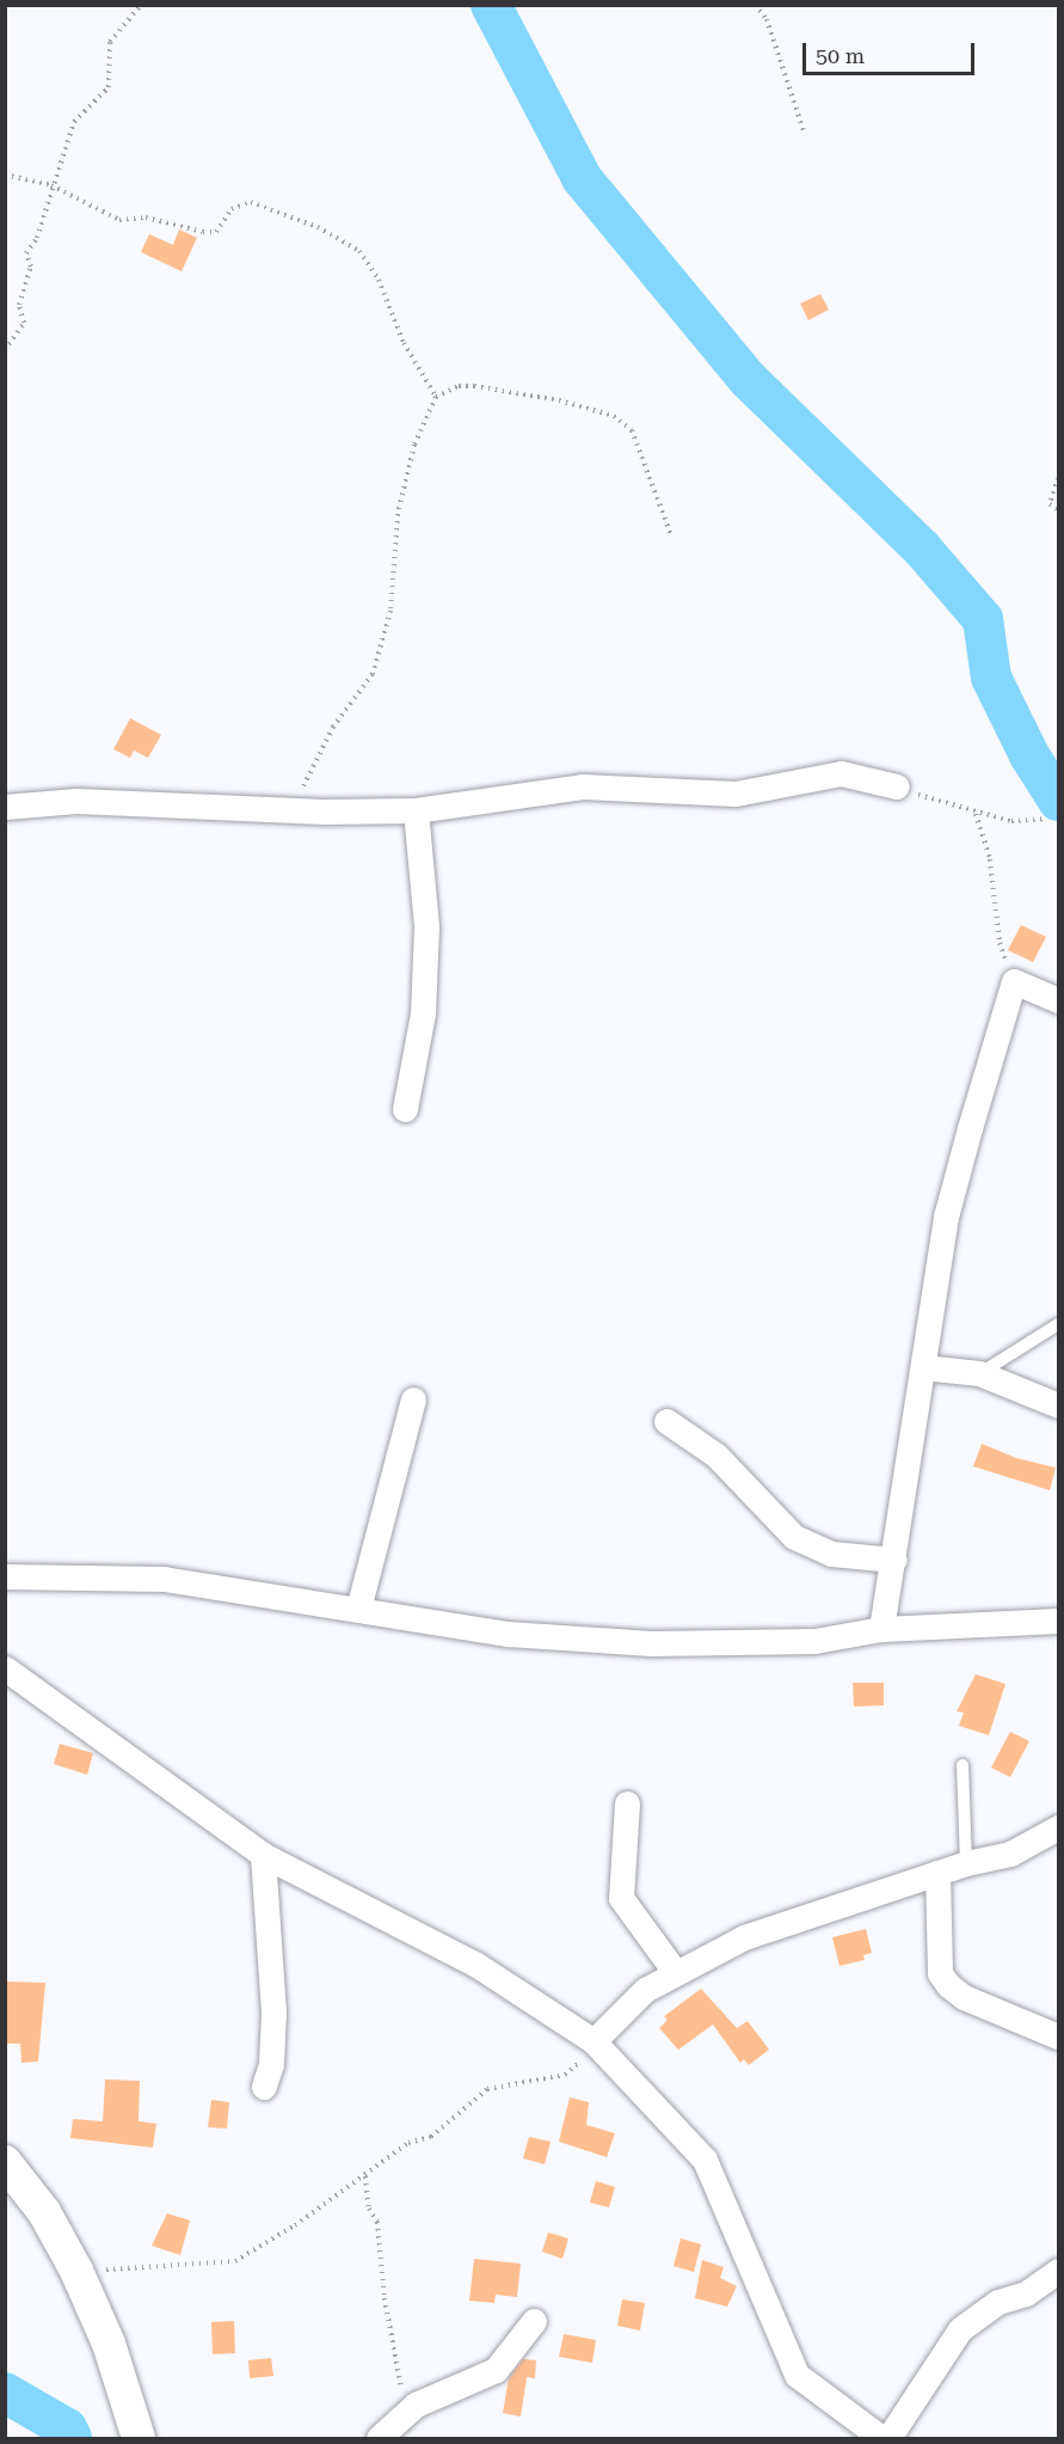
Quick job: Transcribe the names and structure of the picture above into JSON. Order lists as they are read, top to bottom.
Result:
{
  "scale_bar": "50 m"
}
